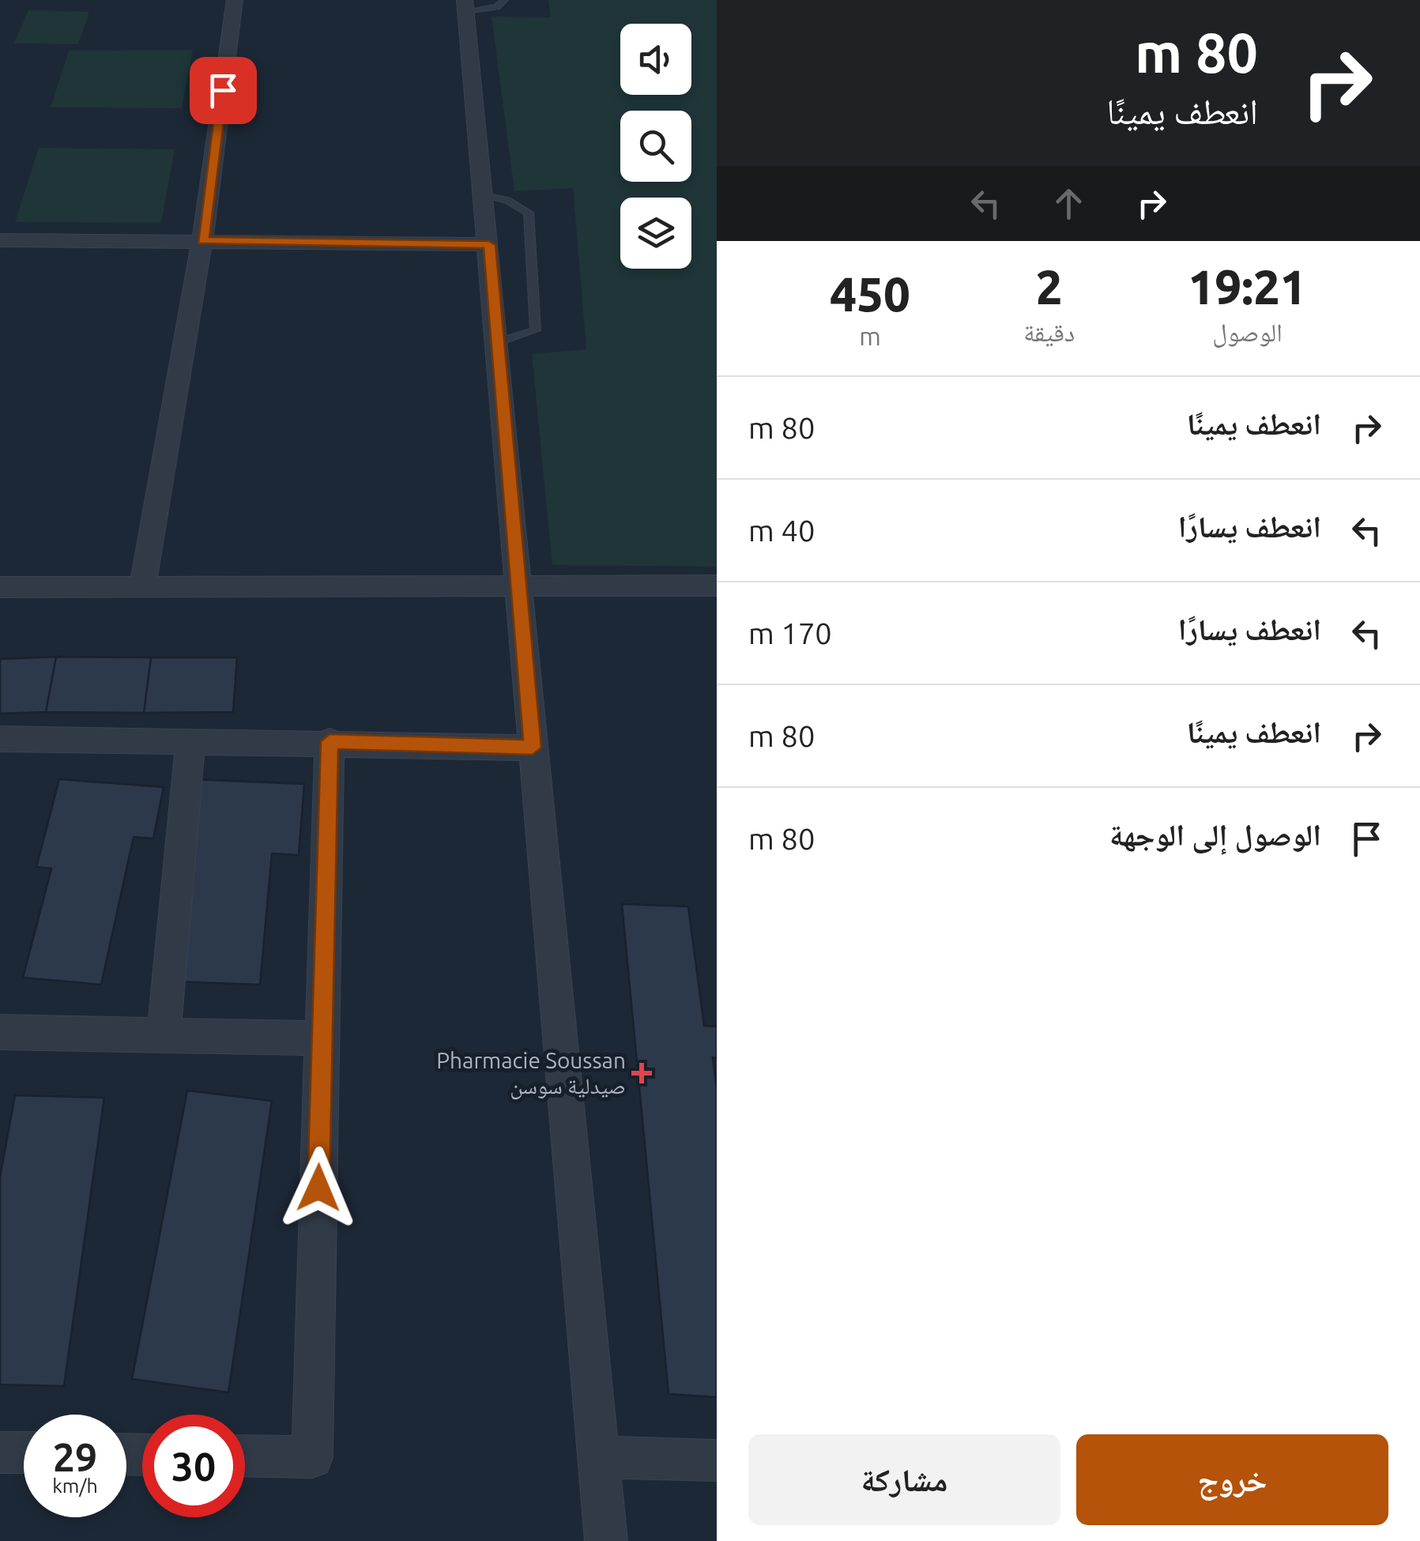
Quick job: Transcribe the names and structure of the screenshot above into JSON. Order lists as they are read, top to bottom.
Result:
{
  "places": {
    "health": ["Pharmacie Soussan صيدلية سوسن"]
  },
  "page": {
    "turn": ["80 m", "انعطف يمينًا"],
    "eta": [
      "19:21",
      "الوصول",
      "2",
      "دقيقة",
      "450",
      "m"
    ],
    "list": [
      {
        "name": "انعطف يمينًا",
        "value": "80 m"
      },
      {
        "name": "انعطف يسارًا",
        "value": "40 m"
      },
      {
        "name": "انعطف يسارًا",
        "value": "170 m"
      },
      {
        "name": "انعطف يمينًا",
        "value": "80 m"
      },
      {
        "name": "الوصول إلى الوجهة",
        "value": "80 m"
      }
    ],
    "speed": "29 km/h",
    "limit": "30",
    "buttons": ["خروج", "مشاركة"]
  }
}
